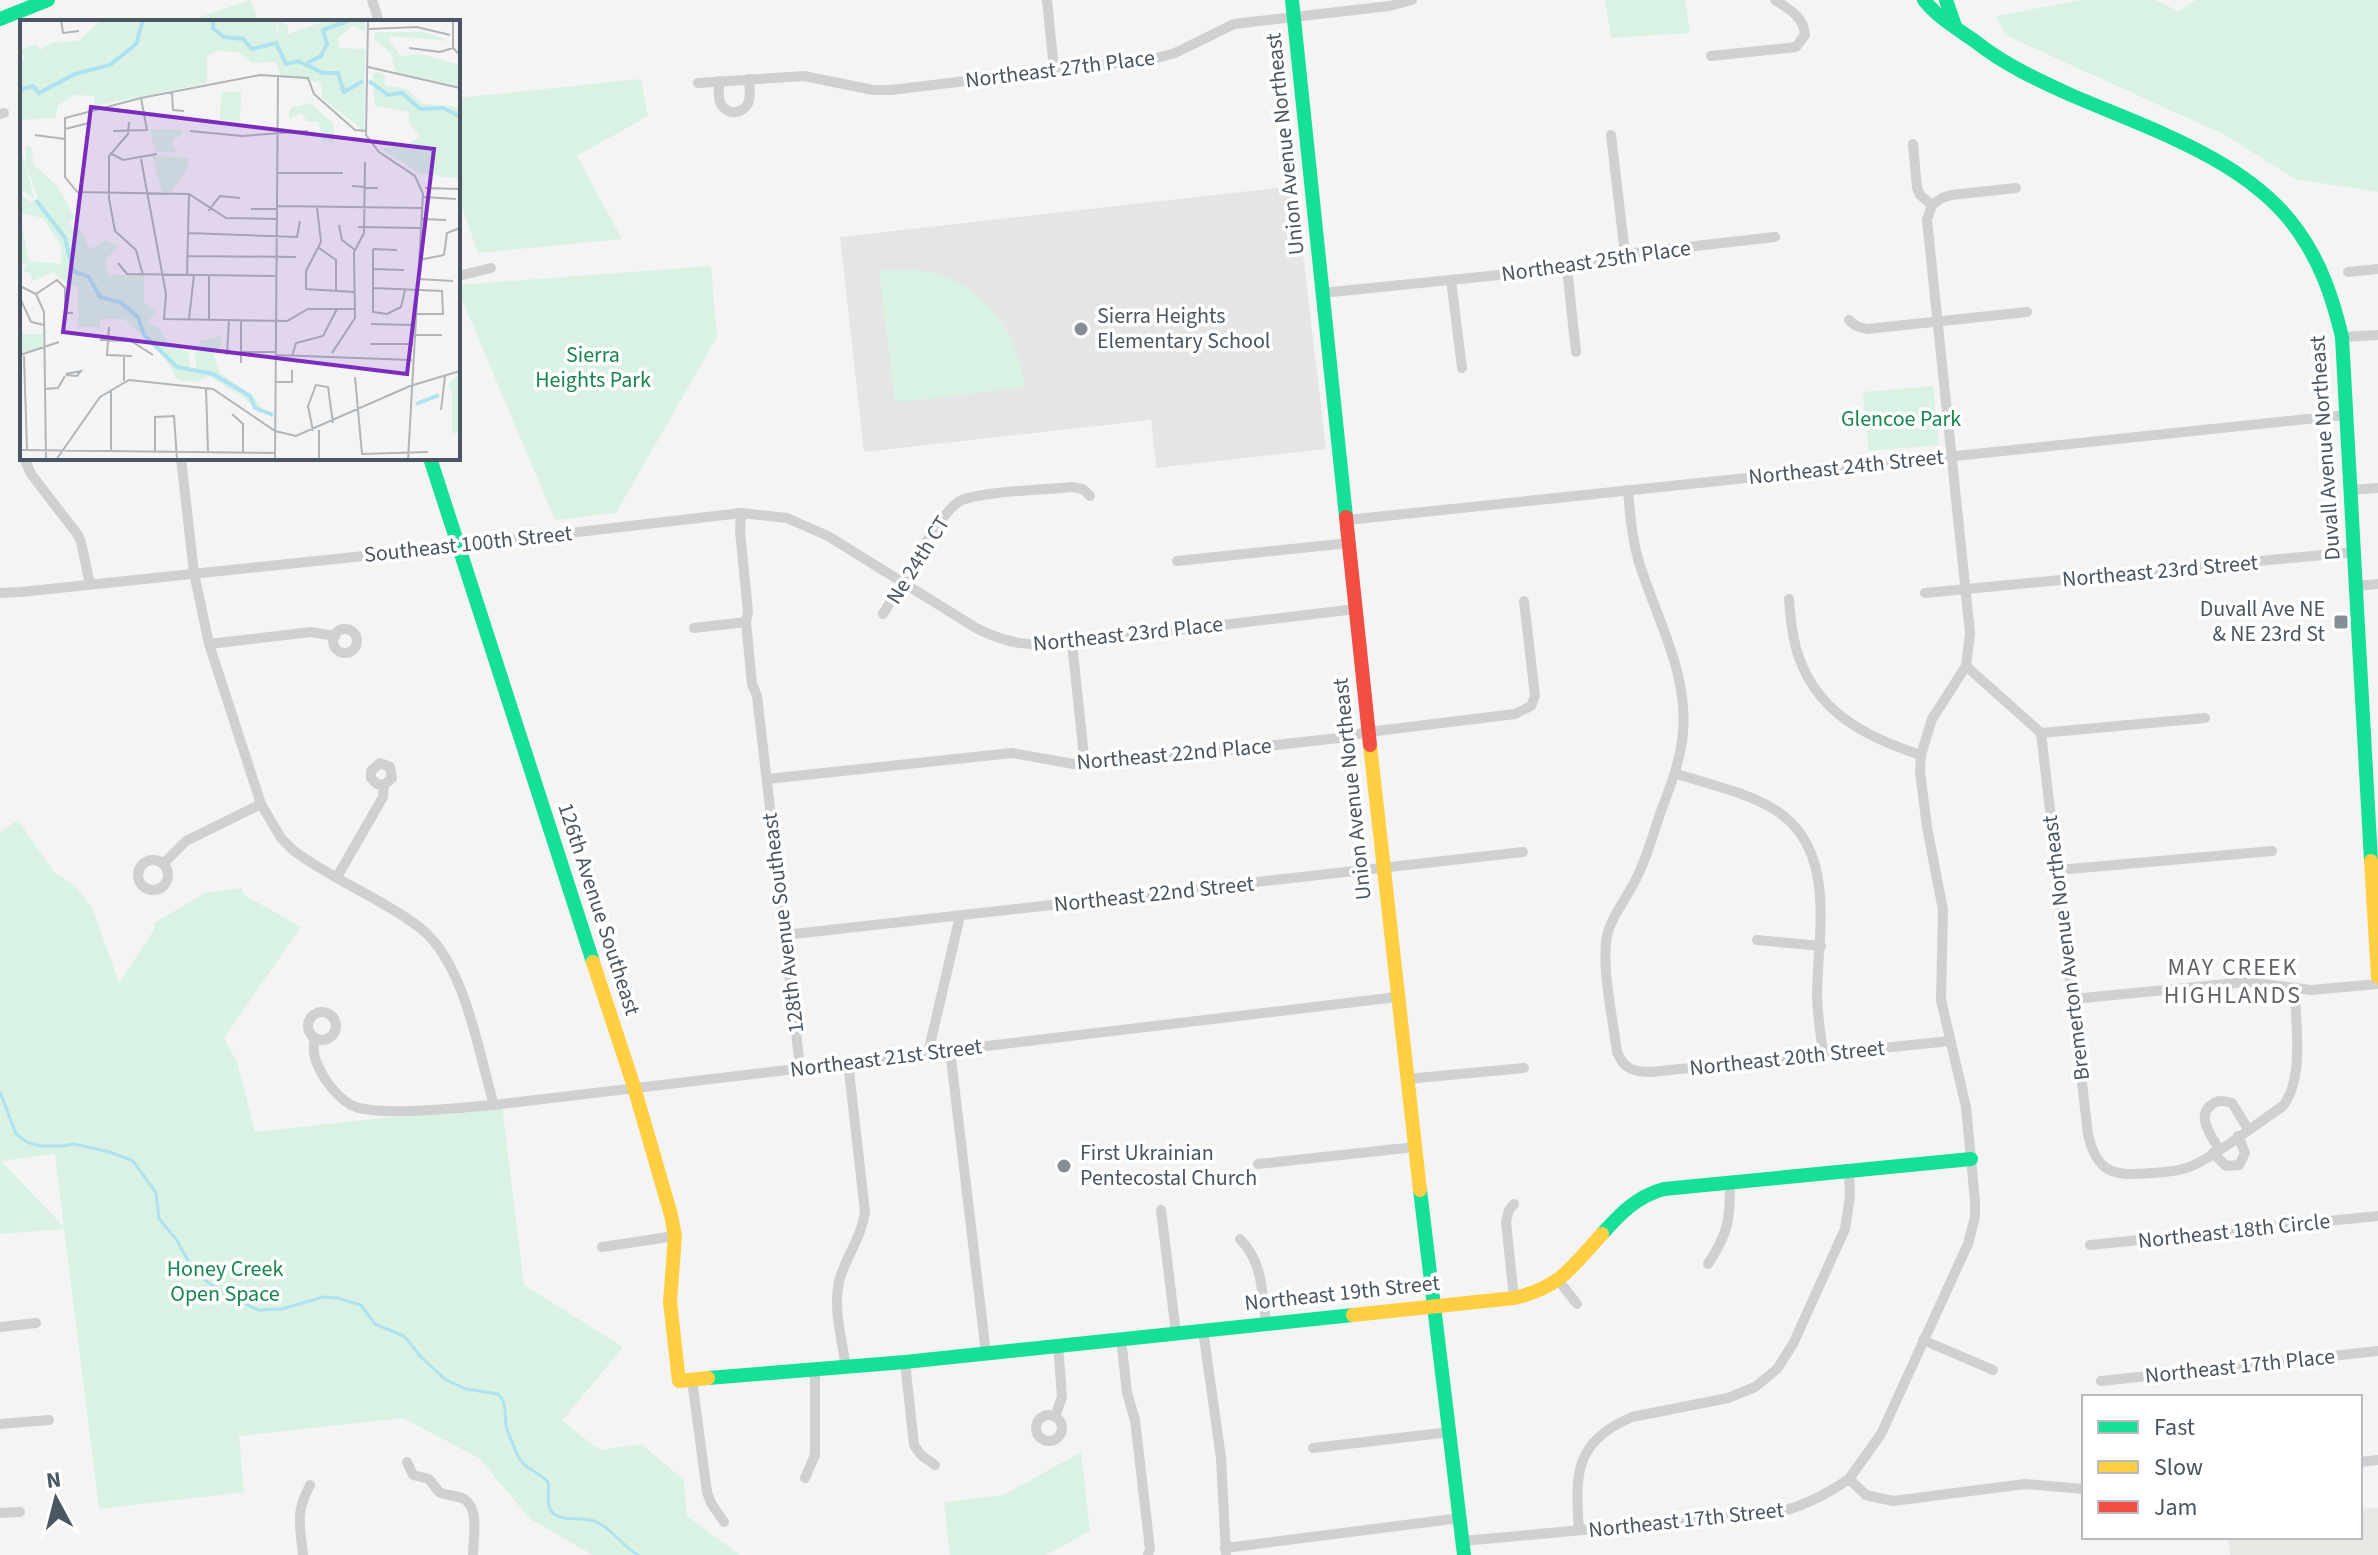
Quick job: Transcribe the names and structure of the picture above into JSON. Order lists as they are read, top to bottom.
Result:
{
  "streets": {
    "street": [
      "Northeast 27th Place",
      "Union Avenue Northeast",
      "Northeast 25th Place",
      "Duvall Avenue Northeast",
      "Northeast 24th Street",
      "Southeast 100th Street",
      "Ne 24th CT",
      "Northeast 23rd Street",
      "Northeast 23rd Place",
      "Northeast 22nd Place",
      "Northeast 22nd Street",
      "126th Avenue Southeast",
      "128th Avenue Southeast",
      "Bremerton Avenue Northeast",
      "Northeast 21st Street",
      "Northeast 20th Street",
      "Northeast 18th Circle",
      "Northeast 19th Street",
      "Northeast 17th Place",
      "Northeast 17th Street"
    ]
  },
  "crossings": [
    ["Northeast 27th Place", "Union Avenue Northeast"],
    ["Union Avenue Northeast", "Northeast 25th Place"],
    ["Union Avenue Northeast", "Northeast 24th Street"],
    ["Union Avenue Northeast", "Northeast 23rd Place"],
    ["Union Avenue Northeast", "Northeast 22nd Place"],
    ["Union Avenue Northeast", "Northeast 22nd Street"],
    ["Union Avenue Northeast", "Northeast 21st Street"],
    ["Union Avenue Northeast", "Northeast 19th Street"],
    ["Union Avenue Northeast", "Northeast 17th Street"],
    ["Duvall Avenue Northeast", "Northeast 24th Street"],
    ["Duvall Avenue Northeast", "Northeast 23rd Street"],
    ["Southeast 100th Street", "Northeast 23rd Place"],
    ["Southeast 100th Street", "126th Avenue Southeast"],
    ["Southeast 100th Street", "128th Avenue Southeast"],
    ["Ne 24th CT", "Northeast 23rd Place"],
    ["Northeast 23rd Place", "128th Avenue Southeast"],
    ["Northeast 22nd Place", "128th Avenue Southeast"],
    ["Northeast 22nd Street", "128th Avenue Southeast"],
    ["126th Avenue Southeast", "Northeast 21st Street"],
    ["126th Avenue Southeast", "Northeast 19th Street"],
    ["128th Avenue Southeast", "Northeast 21st Street"]
  ],
  "districts": ["MAY CREEK HIGHLANDS"],
  "parks": ["Sierra Heights Park", "Glencoe Park", "Honey Creek Open Space"],
  "places": {
    "other": ["Sierra Heights Elementary School", "First Ukrainian Pentecostal Church"],
    "transit": ["Duvall Ave NE & NE 23rd St"]
  },
  "legend": ["Fast", "Slow", "Jam"],
  "north": "top"
}
